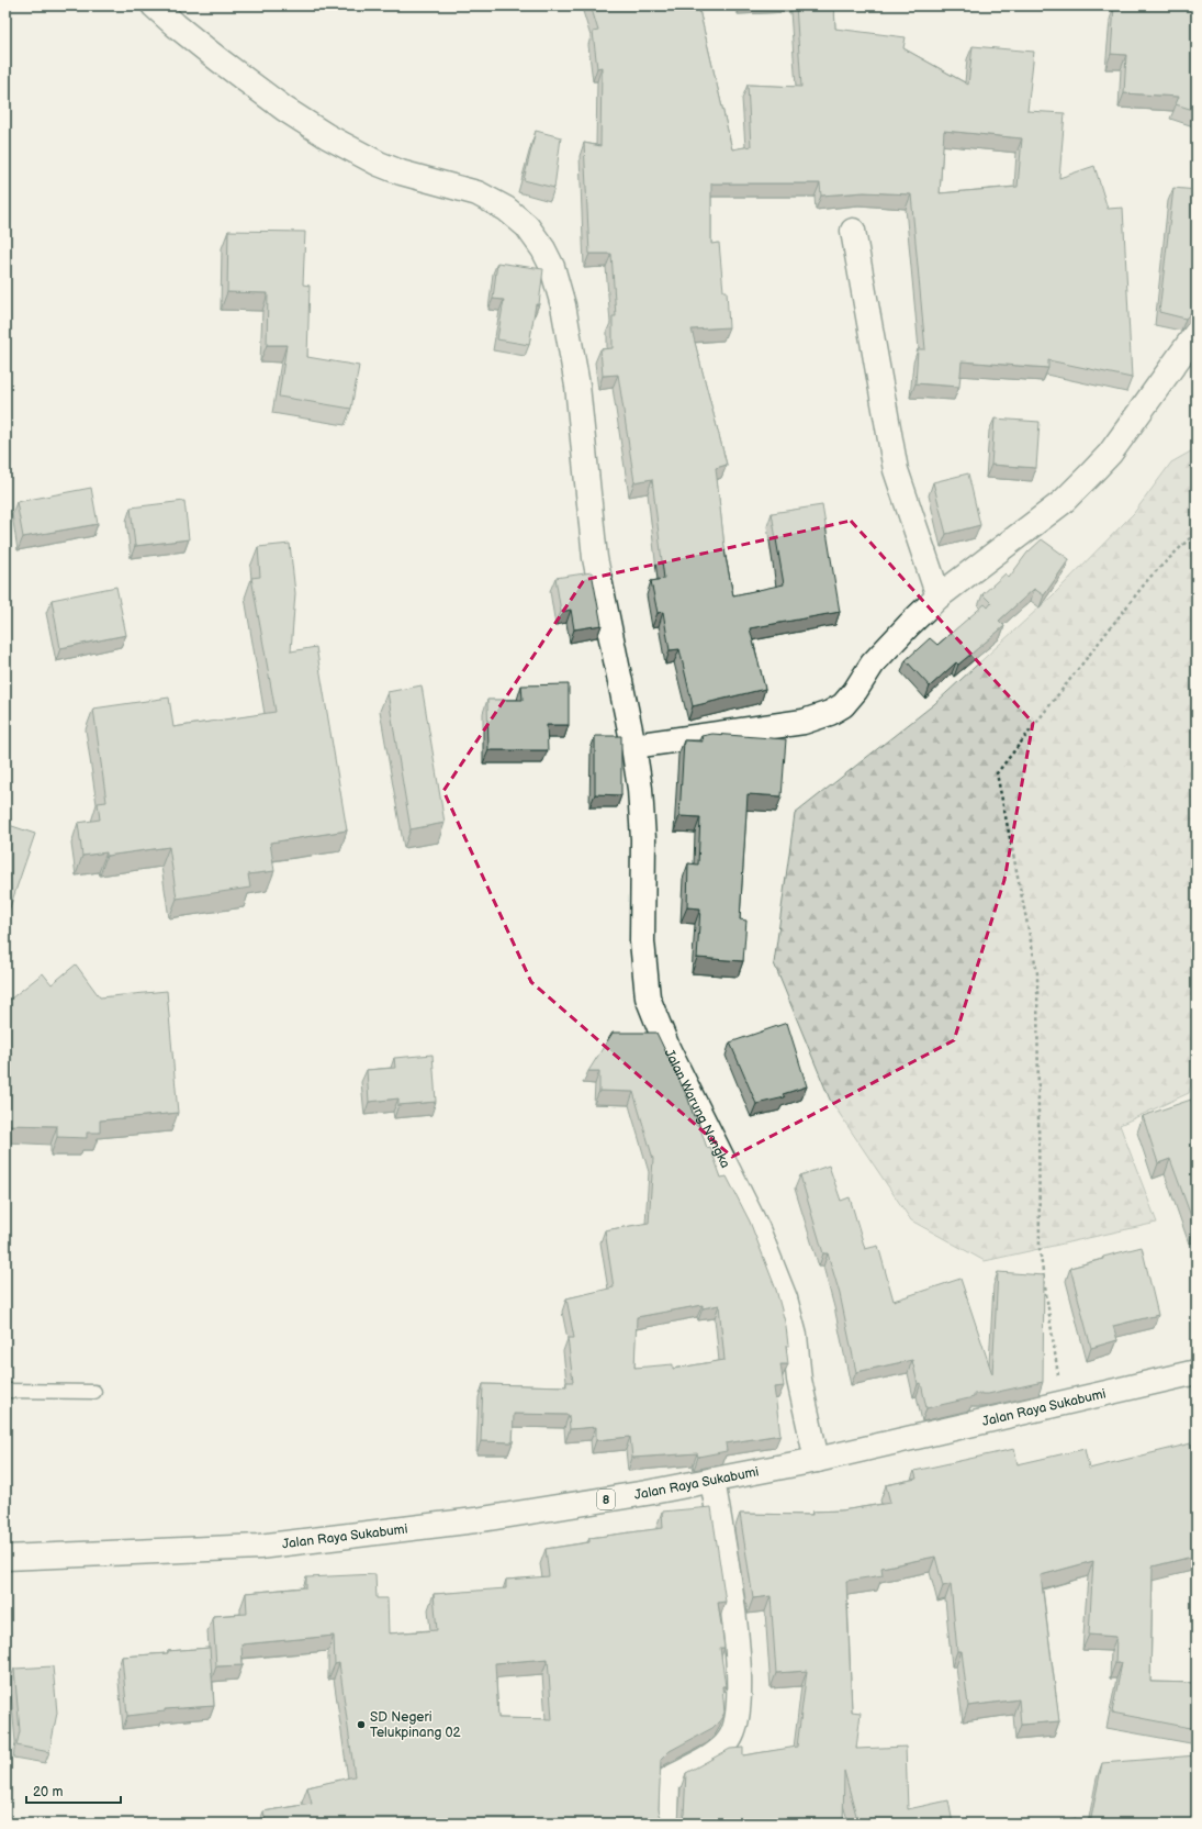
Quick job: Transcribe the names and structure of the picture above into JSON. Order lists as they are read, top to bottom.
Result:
{
  "streets": {
    "main road": ["Jalan Warung Nangka", "Jalan Raya Sukabumi", "8"]
  },
  "crossings": [
    ["Jalan Warung Nangka", "Jalan Raya Sukabumi"]
  ],
  "places": ["SD Negeri Telukpinang 02"],
  "scale_bar": "20 m"
}
